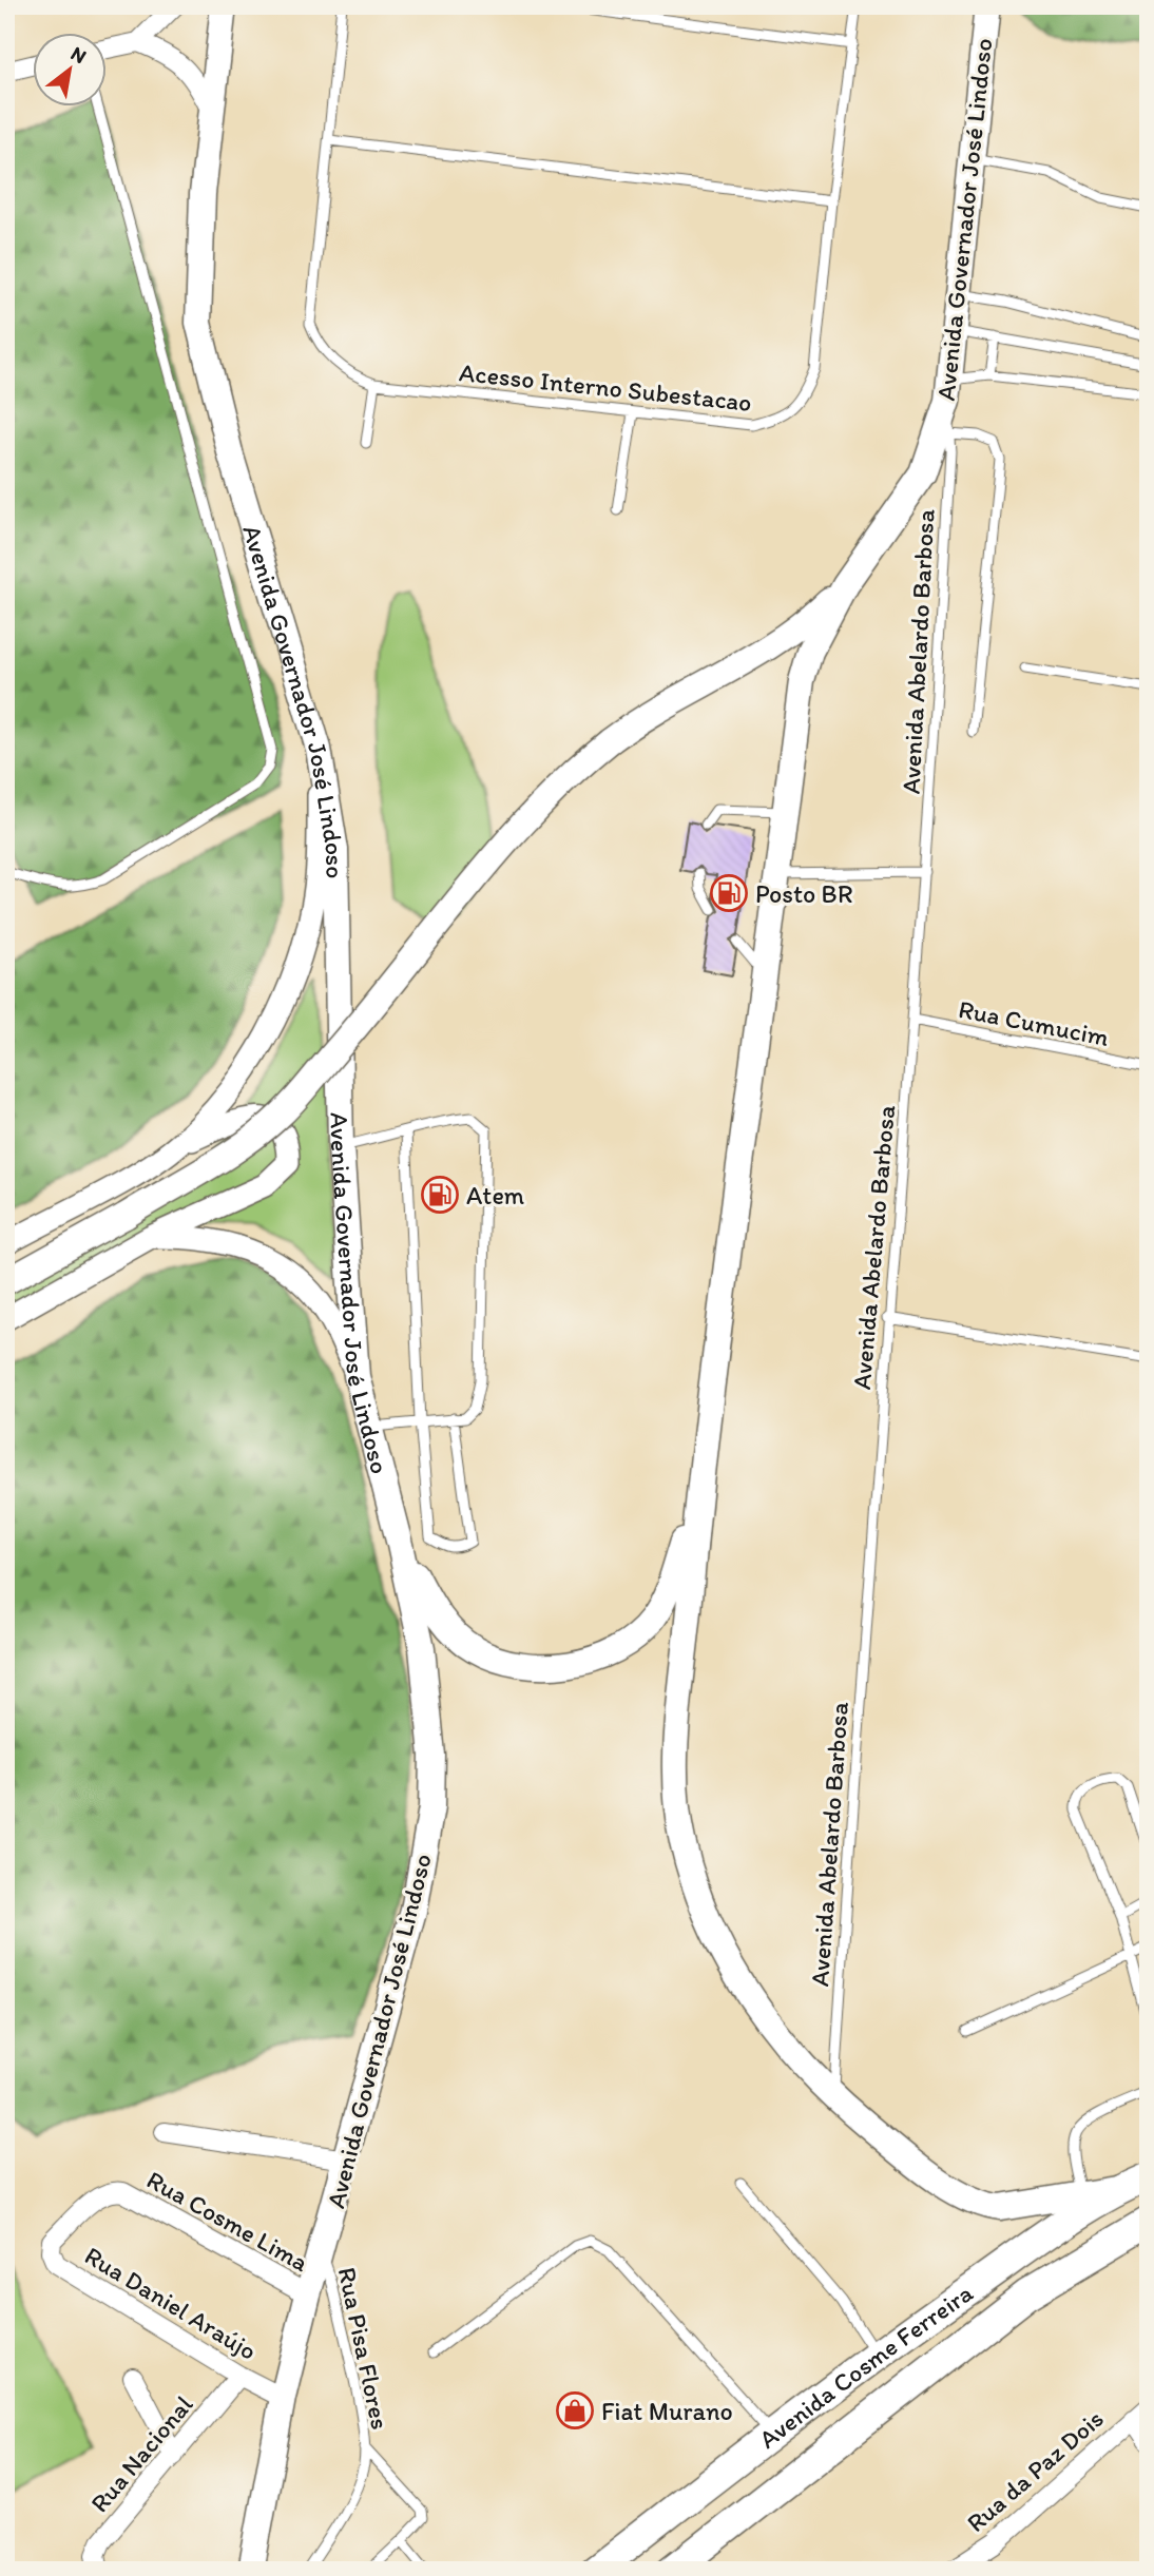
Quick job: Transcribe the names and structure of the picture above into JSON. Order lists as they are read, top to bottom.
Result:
{
  "streets": {
    "main road": ["Avenida Governador José Lindoso", "Avenida Cosme Ferreira"],
    "street": [
      "Rua Cosme Lima",
      "Rua Daniel Araújo",
      "Rua Nacional",
      "Rua da Paz Dois"
    ],
    "lane": [
      "Acesso Interno Subestacao",
      "Avenida Abelardo Barbosa",
      "Rua Cumucim",
      "Rua Pisa Flores"
    ]
  },
  "crossings": [
    ["Avenida Governador José Lindoso", "Avenida Abelardo Barbosa"],
    ["Avenida Governador José Lindoso", "Rua Cosme Lima"],
    ["Avenida Governador José Lindoso", "Rua Daniel Araújo"],
    ["Avenida Governador José Lindoso", "Rua Pisa Flores"],
    ["Avenida Governador José Lindoso", "Avenida Cosme Ferreira"],
    ["Avenida Abelardo Barbosa", "Rua Cumucim"],
    ["Rua Cosme Lima", "Rua Daniel Araújo"],
    ["Rua Daniel Araújo", "Rua Nacional"]
  ],
  "places": {
    "fuel station": ["Posto BR", "Atem"],
    "shop": ["Fiat Murano"]
  },
  "north": "top right"
}
